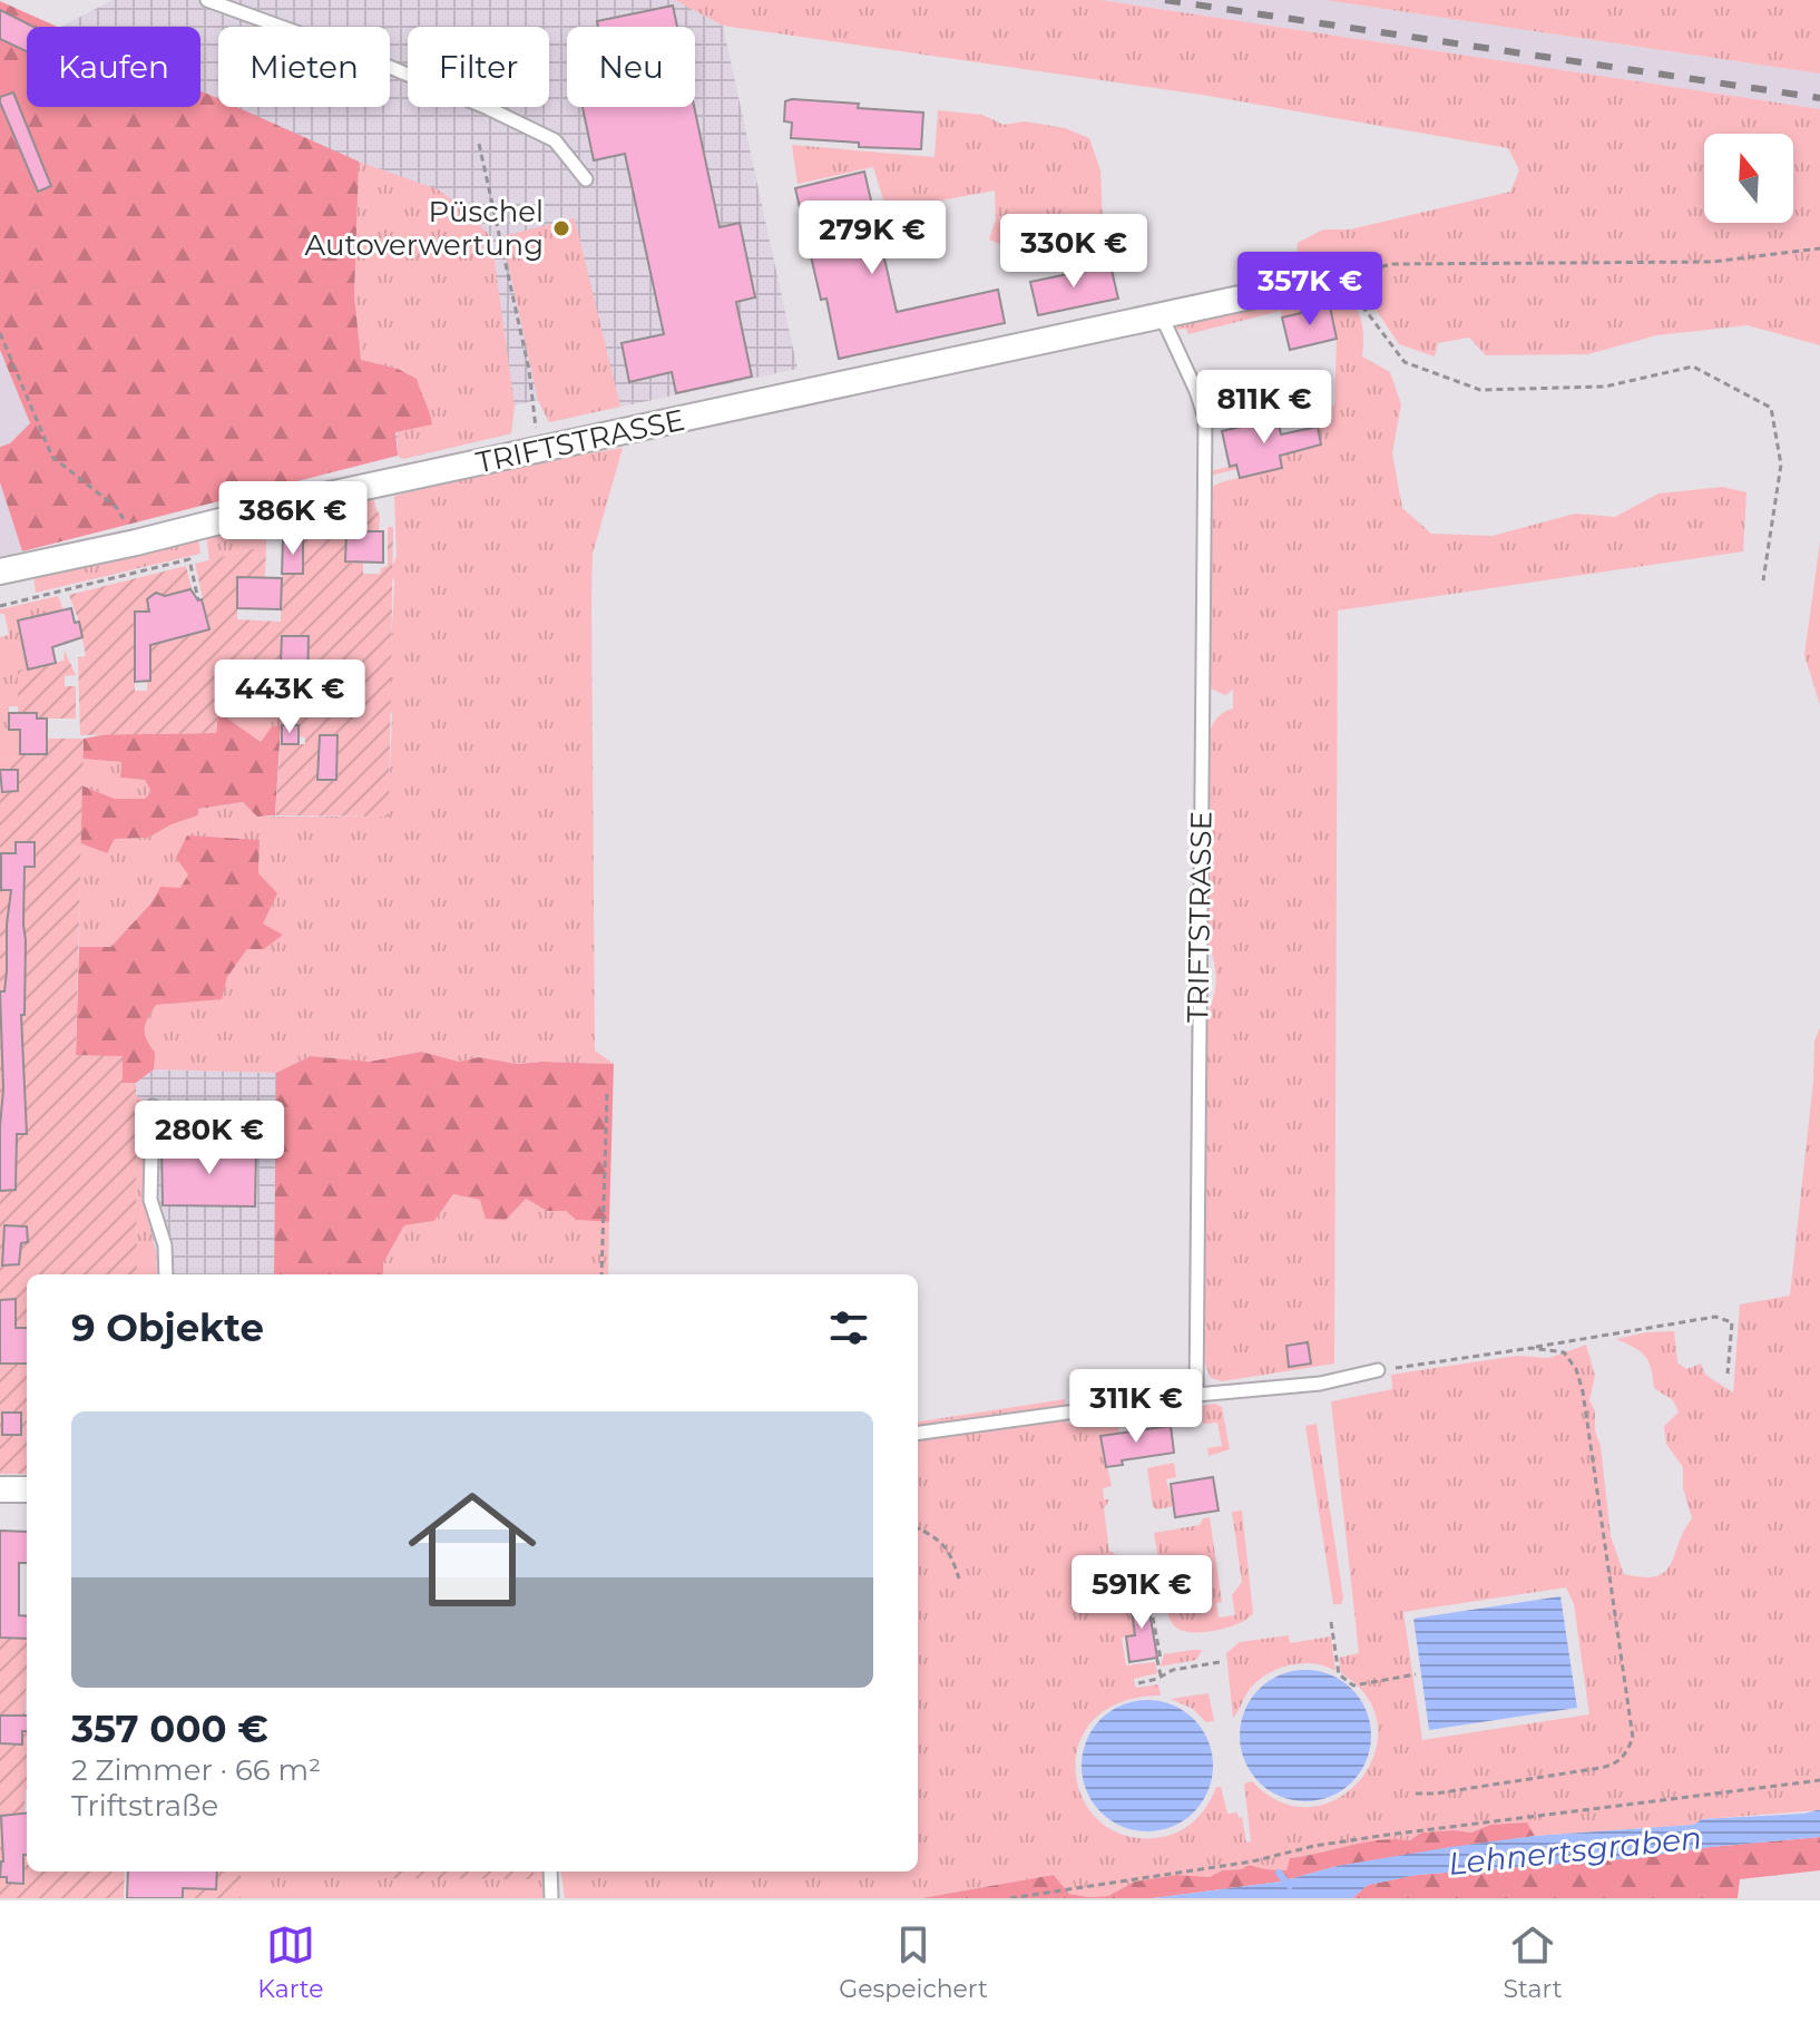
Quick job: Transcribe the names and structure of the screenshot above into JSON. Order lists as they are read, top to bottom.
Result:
{
  "streets": {
    "street": ["TRIFTSTRASSE"]
  },
  "water": ["Lehnertsgraben"],
  "places": ["Püschel Autoverwertung"],
  "north": "top",
  "page": {
    "chip": [
      "Kaufen",
      "Mieten",
      "Filter",
      "Neu"
    ],
    "price": [
      "279K €",
      "330K €",
      "357K €",
      "811K €",
      "386K €",
      "443K €",
      "280K €",
      "311K €",
      "591K €"
    ],
    "heading": "9 Objekte",
    "list": [
      {
        "name": "357 000 €",
        "note": "2 Zimmer · 66 m² · Triftstraße"
      }
    ],
    "tabs": ["Karte", "Gespeichert", "Start"]
  }
}
